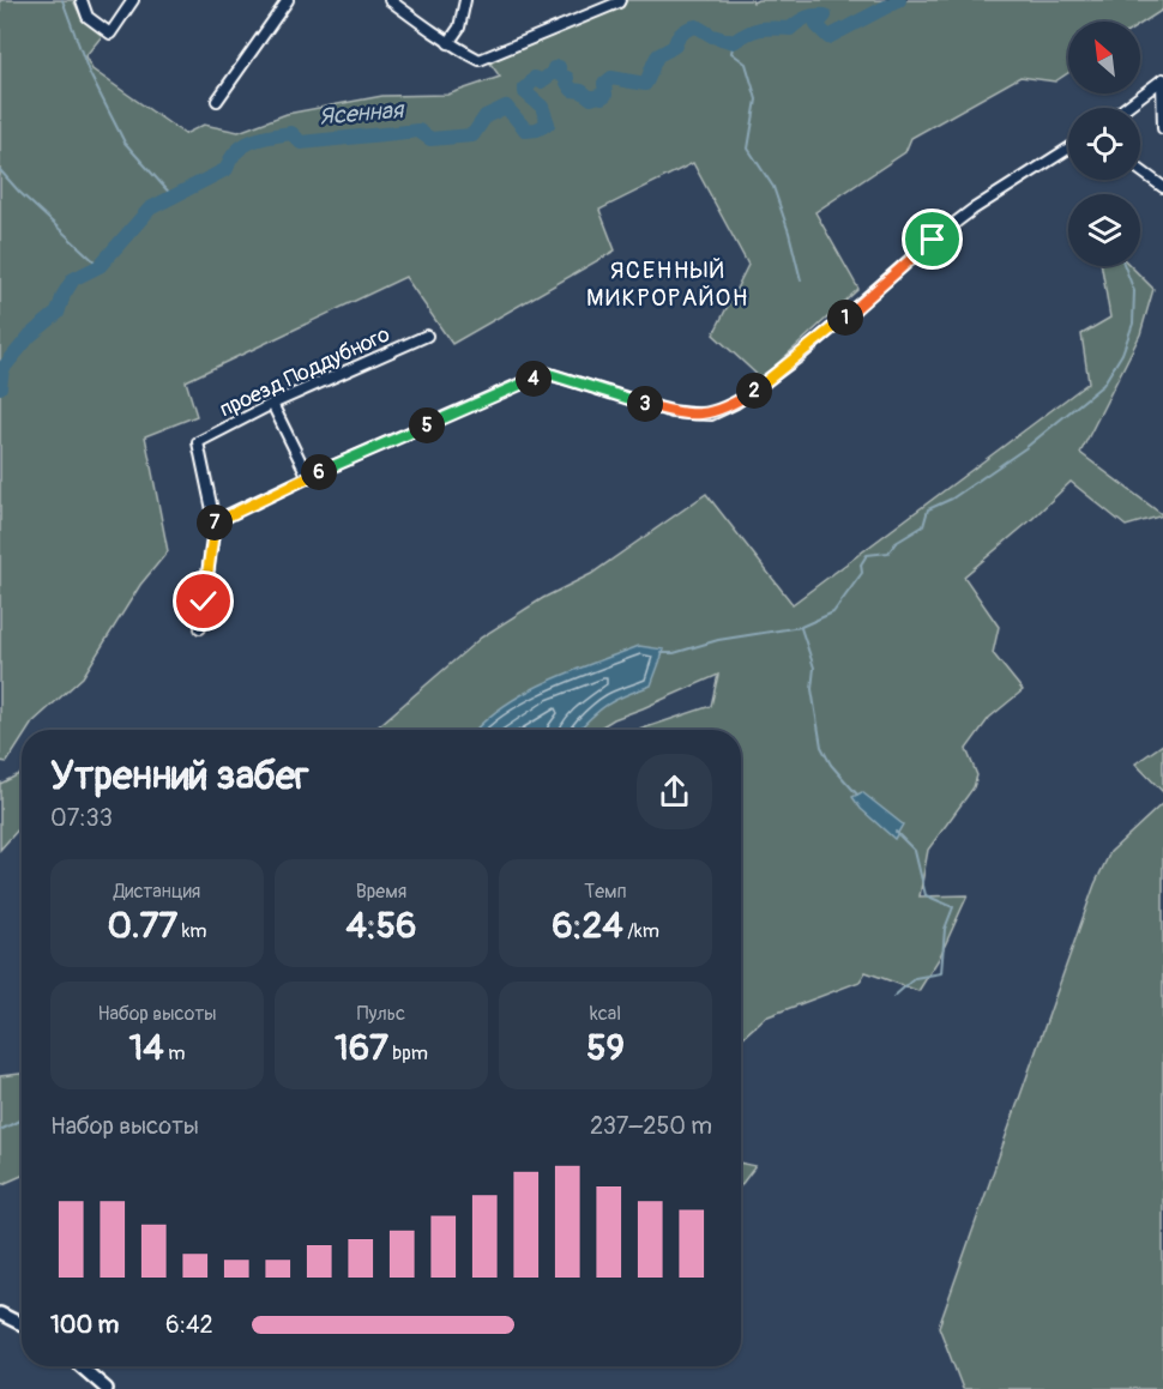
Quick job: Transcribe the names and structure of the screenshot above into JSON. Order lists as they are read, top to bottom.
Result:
{
  "streets": {
    "street": ["проезд Поддубного"]
  },
  "districts": ["ЯСЕННЫЙ МИКРОРАЙОН"],
  "water": ["Ясенная"],
  "north": "top left",
  "page": {
    "pins": [
      "1",
      "4",
      "2",
      "3",
      "5",
      "6",
      "7"
    ],
    "heading": ["Утренний забег", "07:33"],
    "stats": [
      ["Дистанция", "0.77 km"],
      ["Время", "4:56"],
      ["Темп", "6:24 /km"],
      ["Набор высоты", "14 m"],
      ["Пульс", "167 bpm"],
      ["kcal", "59"]
    ],
    "chart": ["Набор высоты", "237–250 m"],
    "list": [
      {
        "name": "100 m",
        "note": "6:42"
      }
    ]
  }
}
